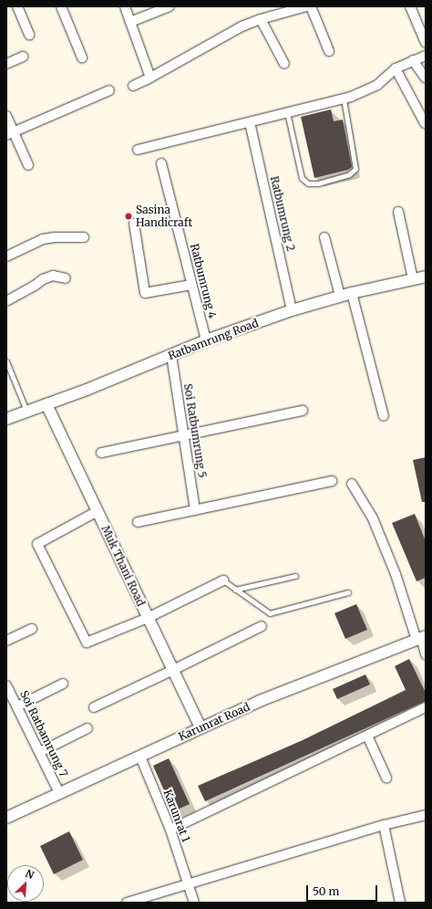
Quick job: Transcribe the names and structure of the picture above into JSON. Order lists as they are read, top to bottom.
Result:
{
  "streets": {
    "street": [
      "Ratbumrung 2",
      "Ratbumrung 4",
      "Ratbamrung Road",
      "Soi Ratbumrung 5",
      "Muk Thani Road",
      "Karunrat Road",
      "Soi Ratbamrung 7",
      "Karunrat 1"
    ]
  },
  "crossings": [
    ["Ratbumrung 2", "Ratbamrung Road"],
    ["Ratbumrung 4", "Ratbamrung Road"],
    ["Ratbamrung Road", "Soi Ratbumrung 5"],
    ["Ratbamrung Road", "Muk Thani Road"],
    ["Muk Thani Road", "Karunrat Road"],
    ["Karunrat Road", "Soi Ratbamrung 7"],
    ["Karunrat Road", "Karunrat 1"]
  ],
  "places": ["Sasina Handicraft"],
  "scale_bar": "50 m",
  "north": "top right"
}
